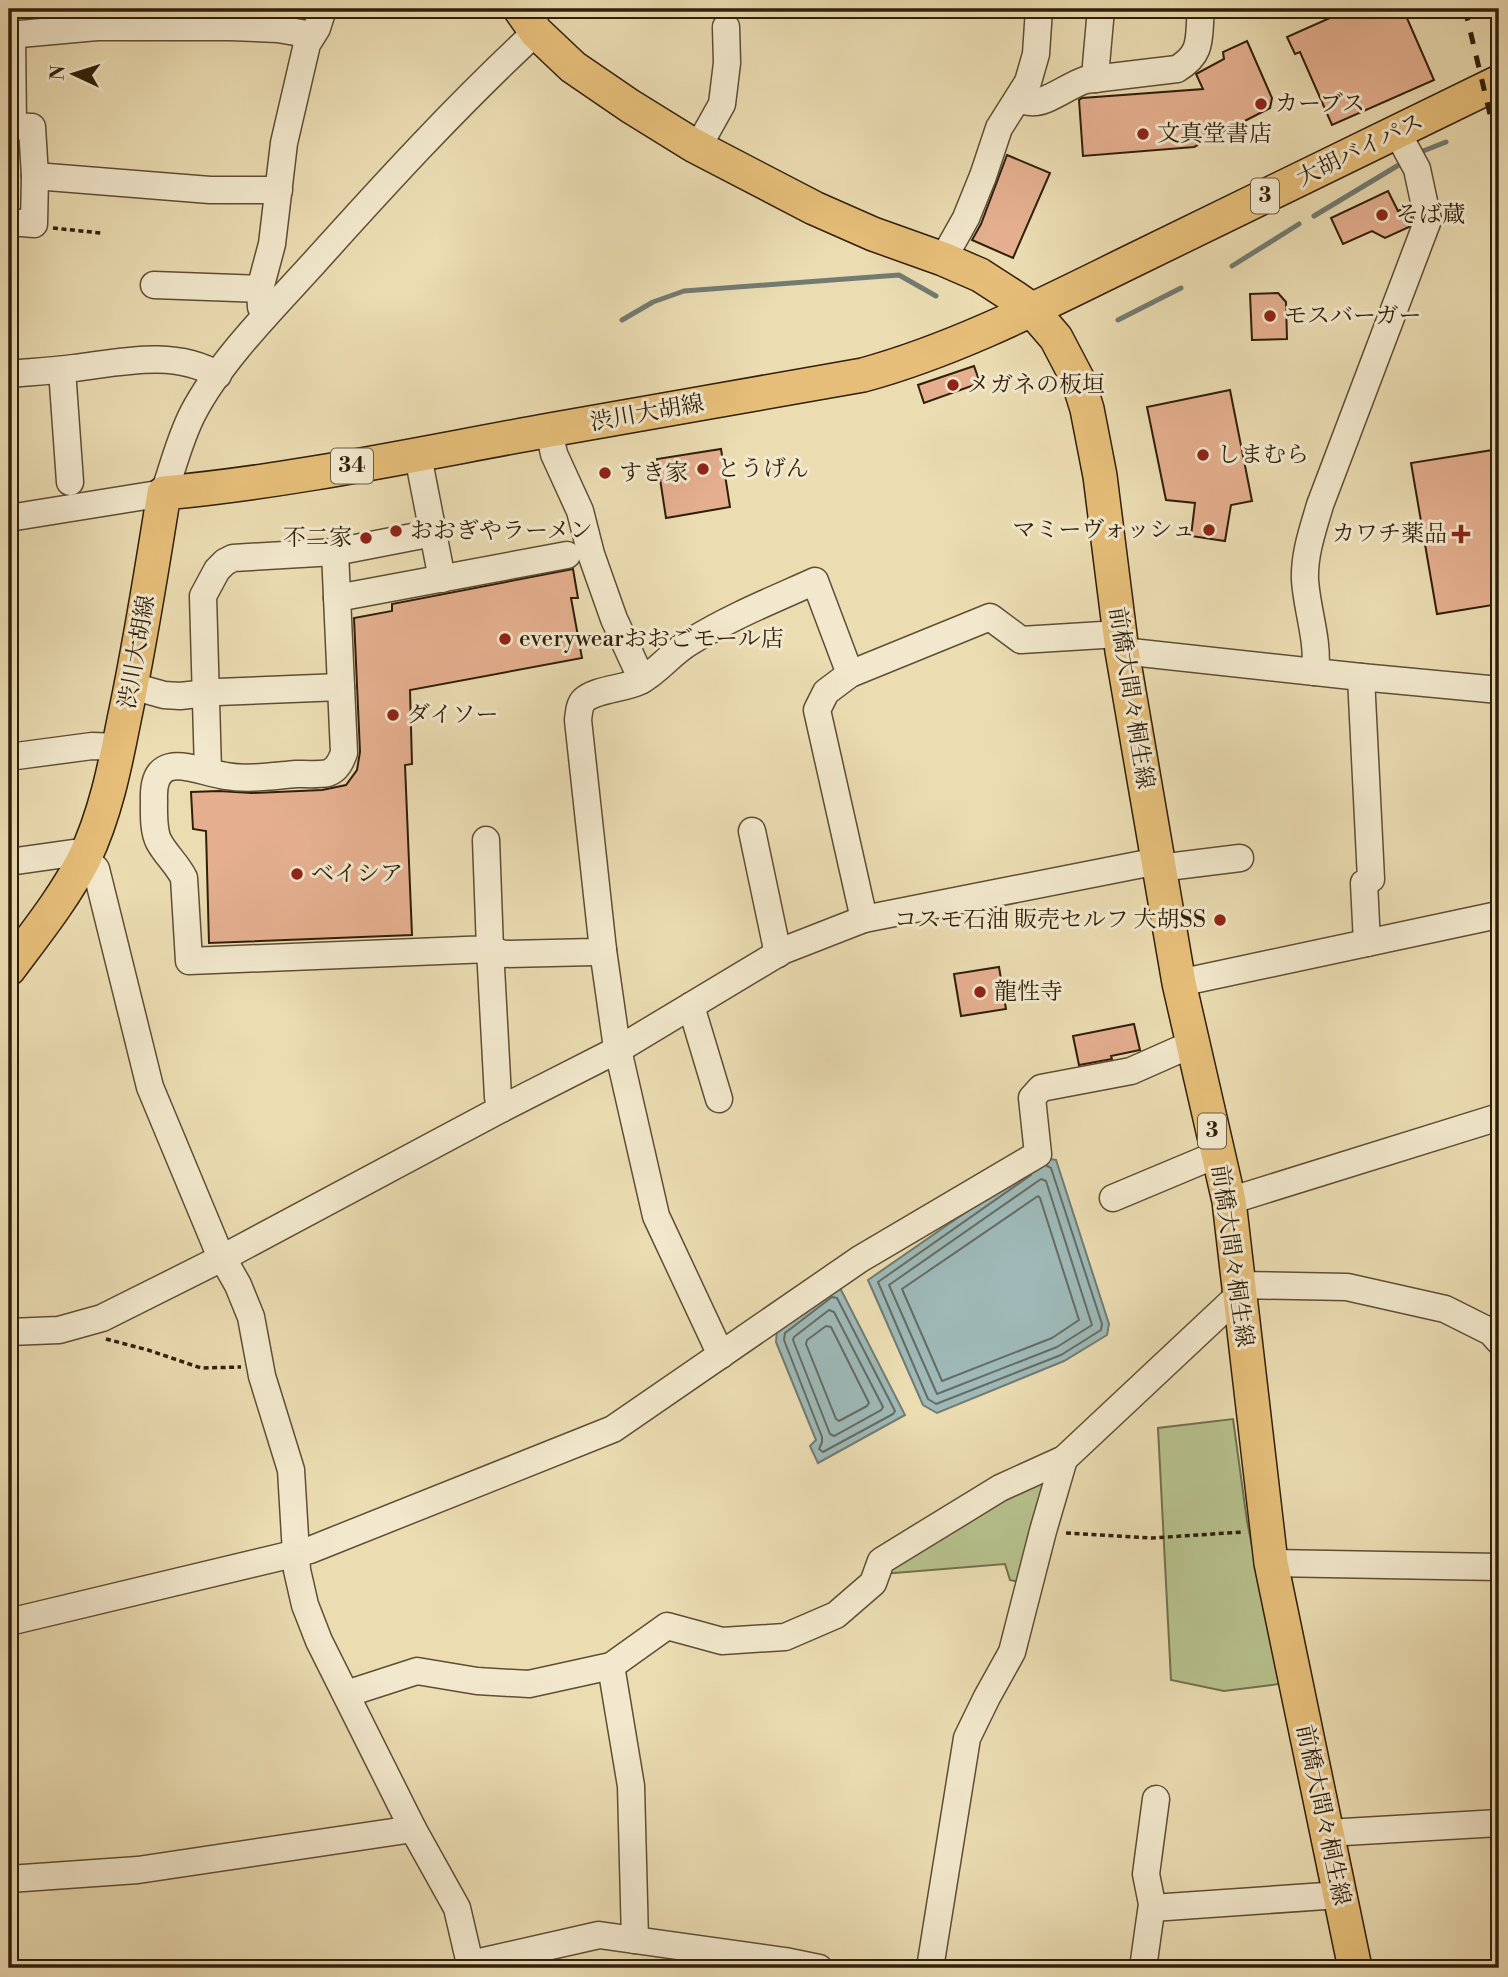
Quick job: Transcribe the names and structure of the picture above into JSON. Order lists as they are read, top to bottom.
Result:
{
  "streets": {
    "main road": [
      "大胡バイパス",
      "3",
      "渋川大胡線",
      "34",
      "前橋大間々桐生線"
    ]
  },
  "crossings": [
    ["大胡バイパス", "渋川大胡線"],
    ["大胡バイパス", "前橋大間々桐生線"],
    ["渋川大胡線", "前橋大間々桐生線"]
  ],
  "places": {
    "other": [
      "カーブス",
      "文真堂書店",
      "そば蔵",
      "モスバーガー",
      "メガネの板垣",
      "しまむら",
      "とうげん",
      "すき家",
      "マミーヴォッシュ",
      "おおぎやラーメン",
      "不二家",
      "everywearおおごモール店",
      "ダイソー",
      "ベイシア",
      "コスモ石油 販売セルフ 大胡SS",
      "龍性寺"
    ],
    "health": ["カワチ薬品"]
  },
  "north": "left"
}
